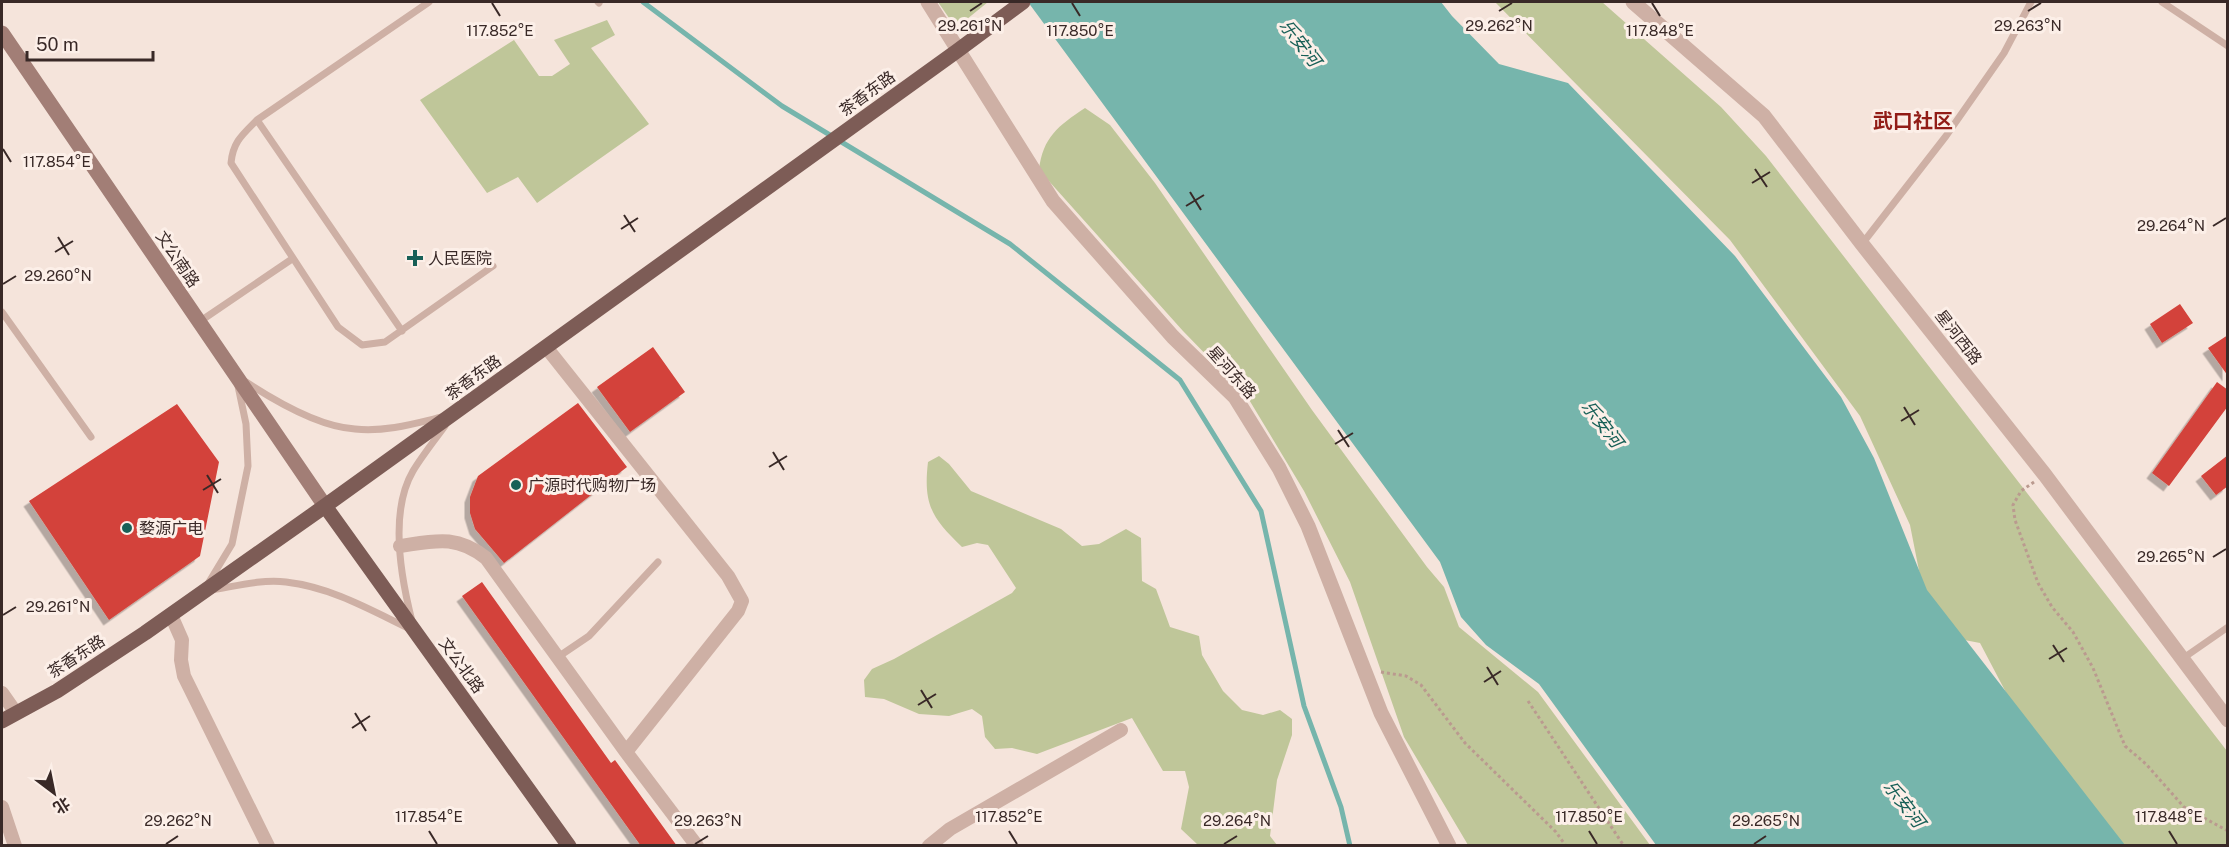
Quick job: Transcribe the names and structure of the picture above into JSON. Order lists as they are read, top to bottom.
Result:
{
  "streets": {
    "main road": ["茶香东路", "文公南路", "文公北路"],
    "street": ["星河西路", "星河东路"]
  },
  "crossings": [
    ["茶香东路", "文公南路"],
    ["茶香东路", "星河东路"],
    ["茶香东路", "文公北路"],
    ["文公南路", "文公北路"]
  ],
  "districts": ["武口社区"],
  "water": ["乐安河"],
  "places": {
    "health": ["人民医院"],
    "other": ["广源时代购物广场", "婺源广电"]
  },
  "scale_bar": "50 m",
  "north": "bottom right",
  "coordinates": [
    "29.262°N",
    "29.263°N",
    "29.261°N",
    "117.852°E",
    "117.850°E",
    "117.848°E",
    "117.854°E",
    "29.264°N",
    "29.260°N",
    "29.265°N"
  ]
}
